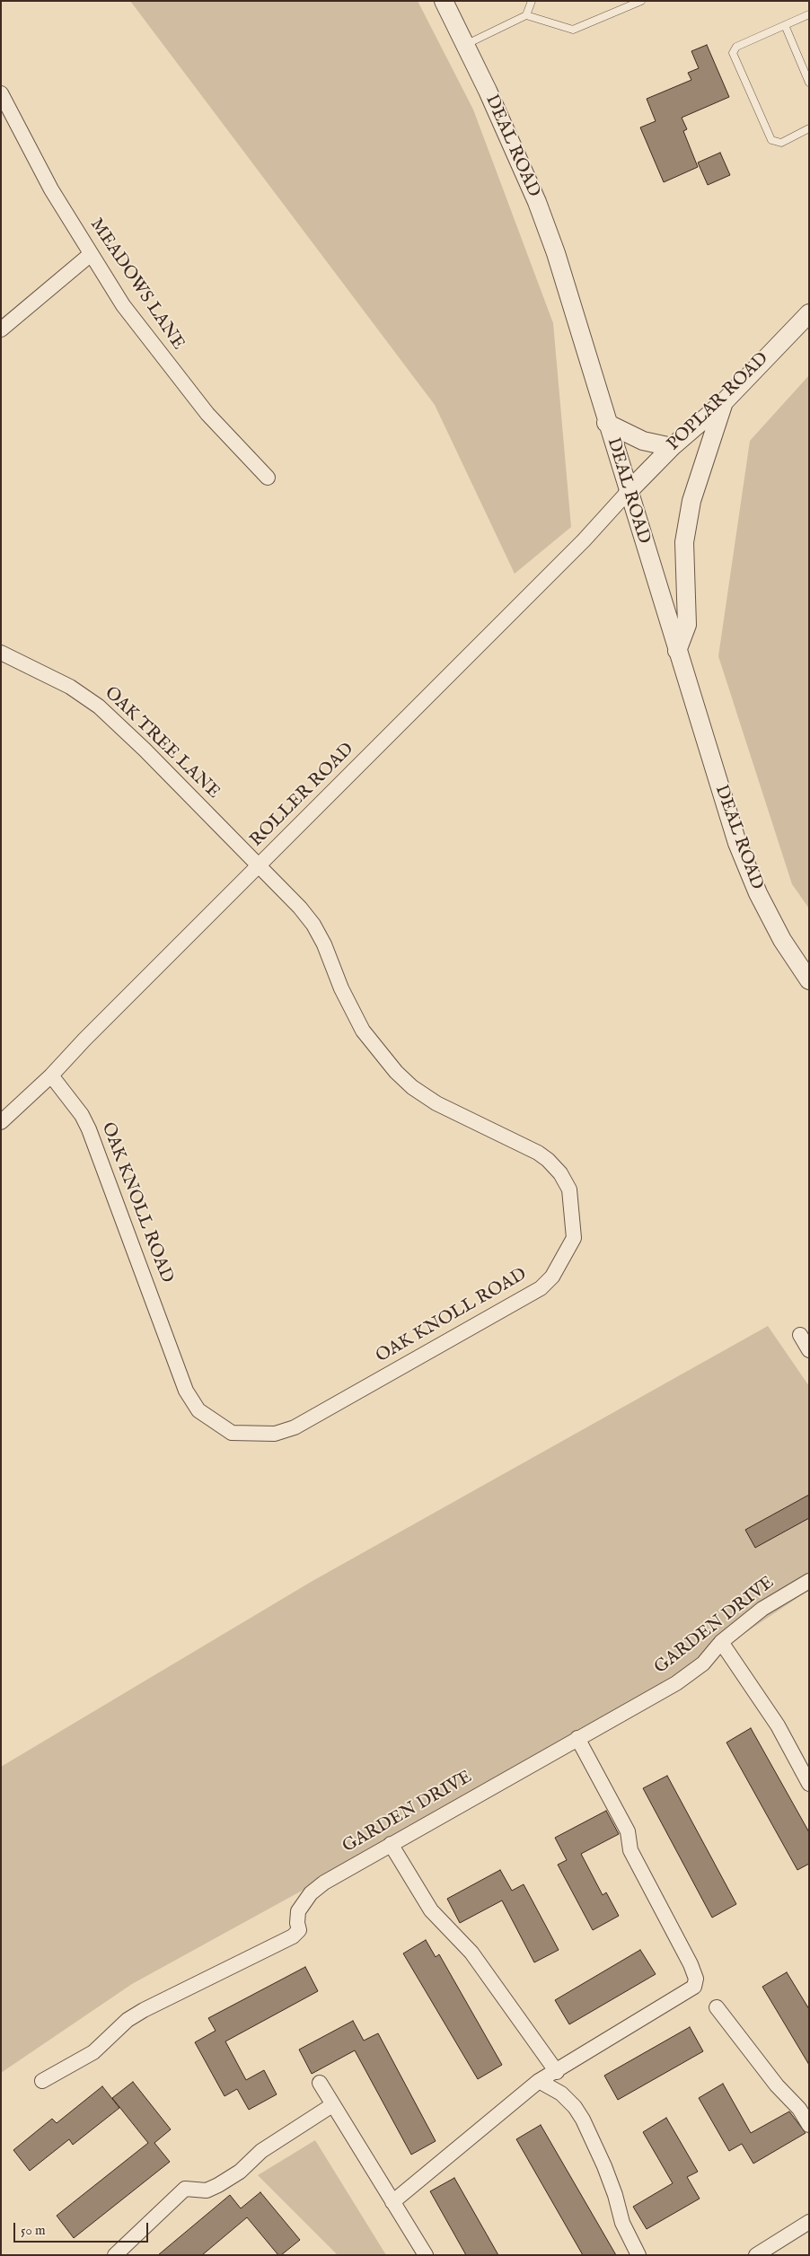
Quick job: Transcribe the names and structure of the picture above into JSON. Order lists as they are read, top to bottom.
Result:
{
  "streets": {
    "street": [
      "DEAL ROAD",
      "MEADOWS LANE",
      "POPLAR ROAD",
      "OAK TREE LANE",
      "ROLLER ROAD",
      "OAK KNOLL ROAD",
      "GARDEN DRIVE"
    ]
  },
  "crossings": [
    ["DEAL ROAD", "POPLAR ROAD"],
    ["DEAL ROAD", "ROLLER ROAD"],
    ["POPLAR ROAD", "ROLLER ROAD"],
    ["OAK TREE LANE", "ROLLER ROAD"],
    ["OAK TREE LANE", "OAK KNOLL ROAD"],
    ["ROLLER ROAD", "OAK KNOLL ROAD"]
  ],
  "scale_bar": "50 m"
}
